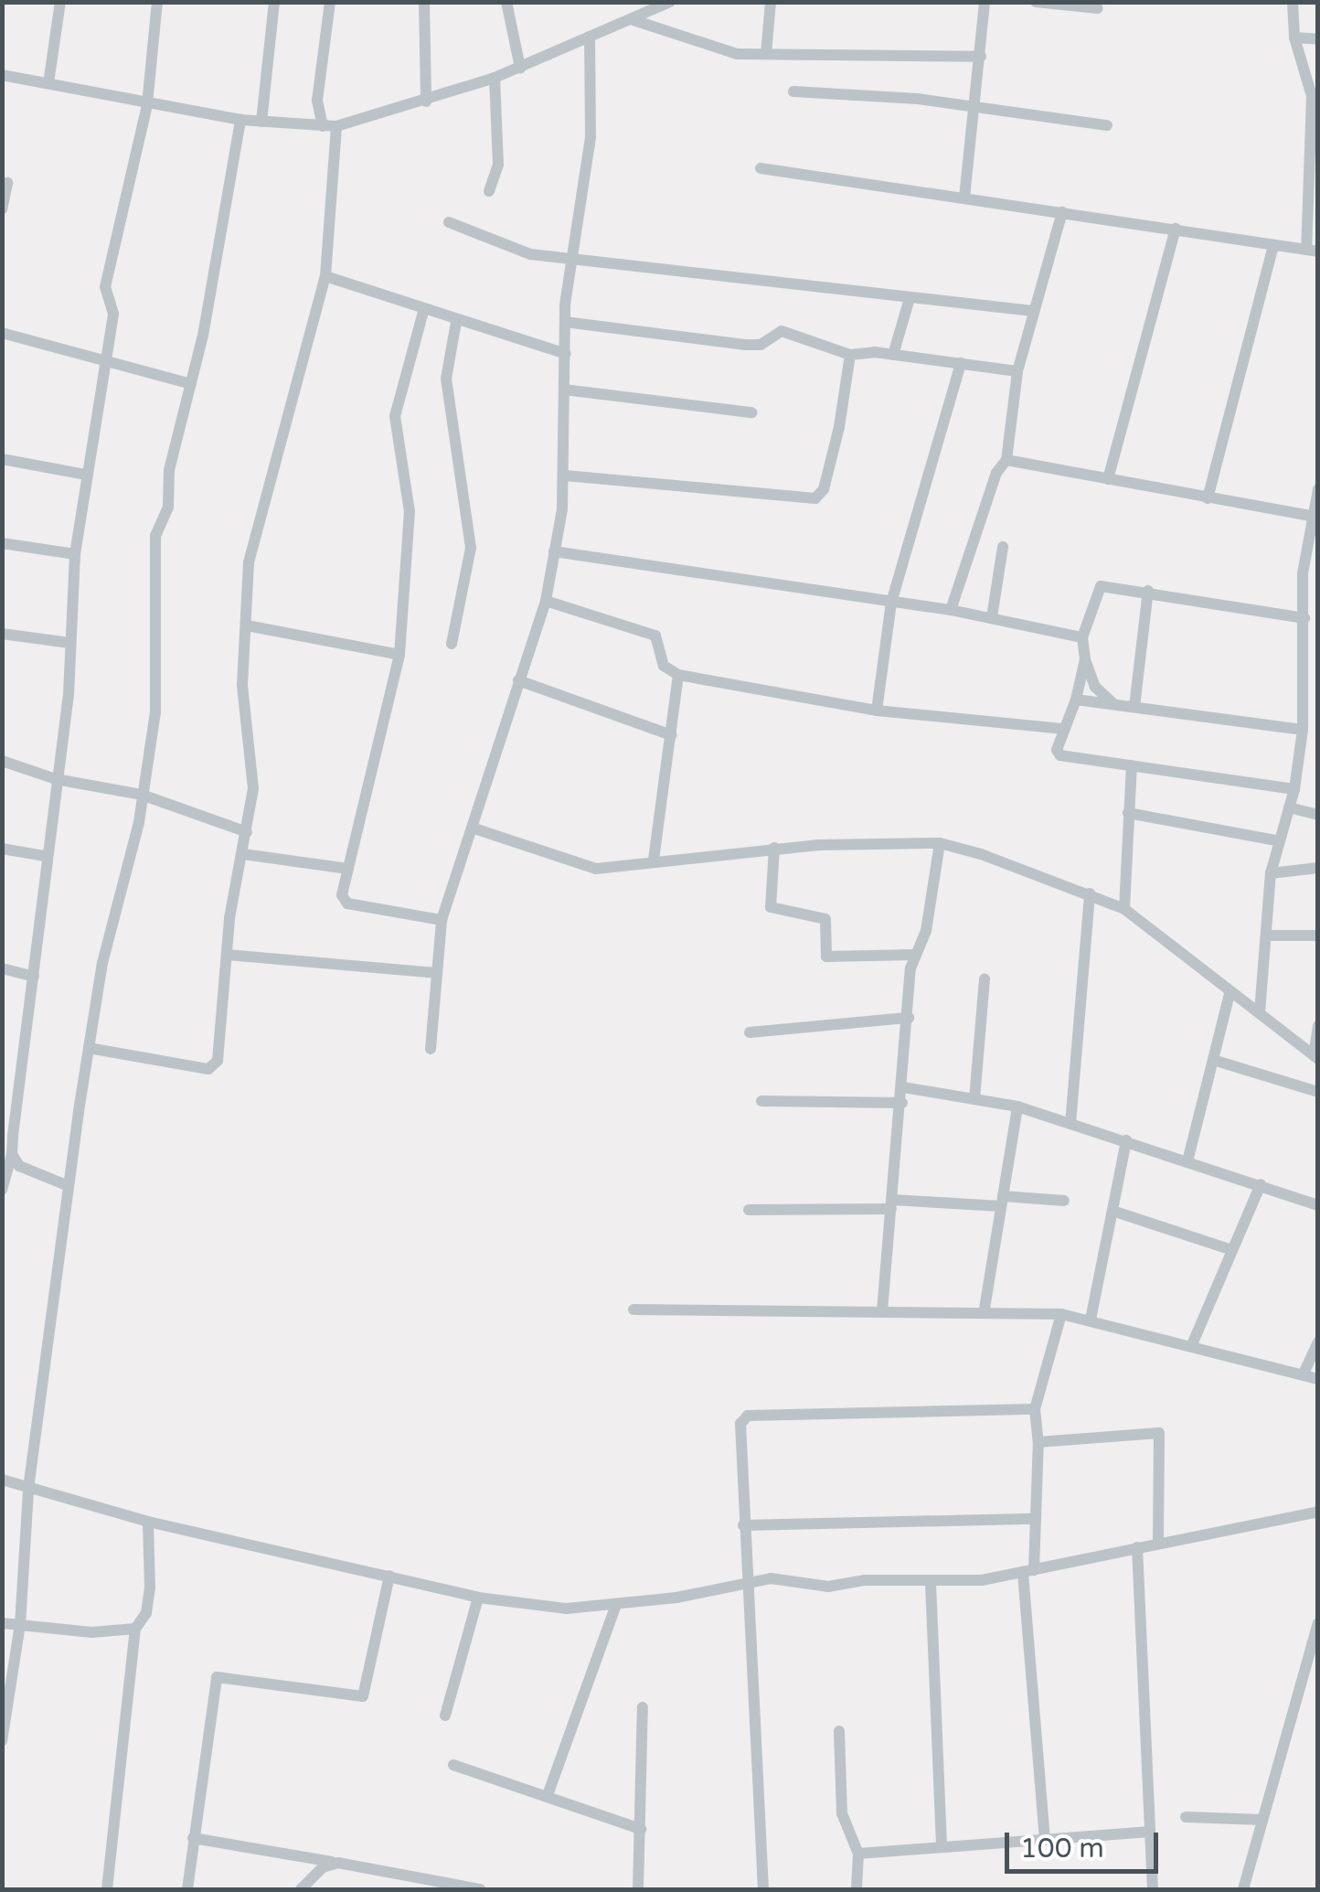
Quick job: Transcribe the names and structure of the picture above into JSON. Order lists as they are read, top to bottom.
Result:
{
  "scale_bar": "100 m"
}
